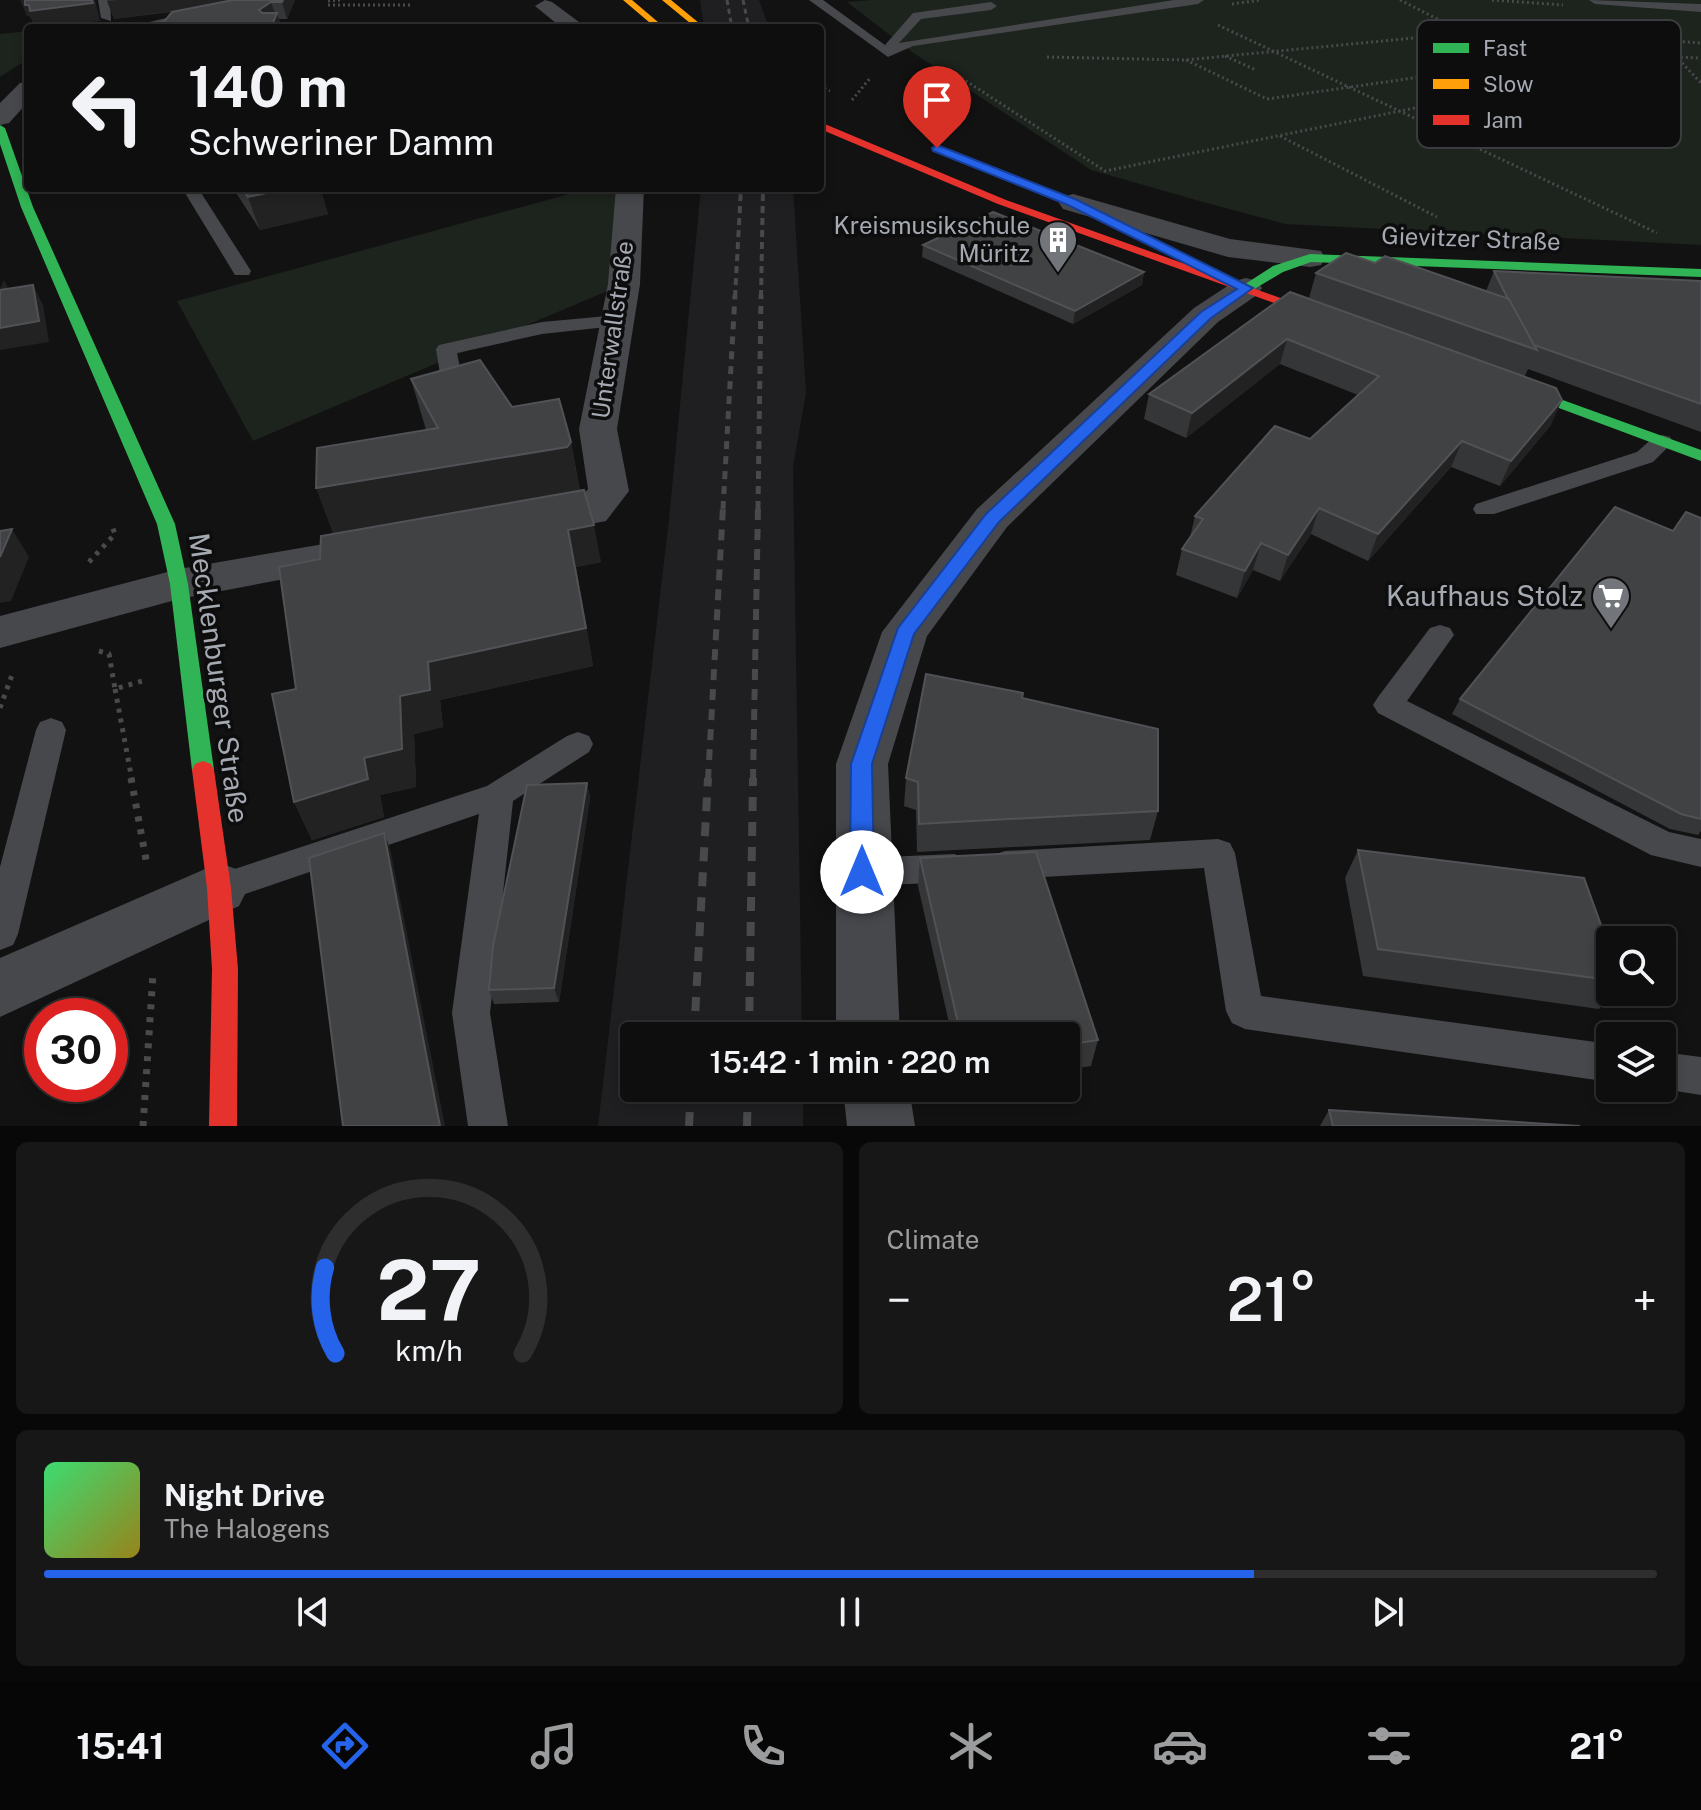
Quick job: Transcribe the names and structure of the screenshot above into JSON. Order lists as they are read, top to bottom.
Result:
{
  "streets": {
    "main road": ["Gievitzer Straße", "Mecklenburger Straße"],
    "street": ["Unterwallstraße"]
  },
  "places": {
    "building": ["Kreismusikschule Müritz"],
    "supermarket": ["Kaufhaus Stolz"]
  },
  "legend": ["Fast", "Slow", "Jam"],
  "page": {
    "turn": ["140 m", "Schweriner Damm"],
    "limit": "30",
    "trip": "15:42 · 1 min · 220 m",
    "tile": "Climate",
    "heat": ["−", "21°", "+"],
    "song": ["Night Drive", "The Halogens"],
    "tabs": ["15:41", "21°"],
    "gauge": ["27", "km/h"]
  }
}
